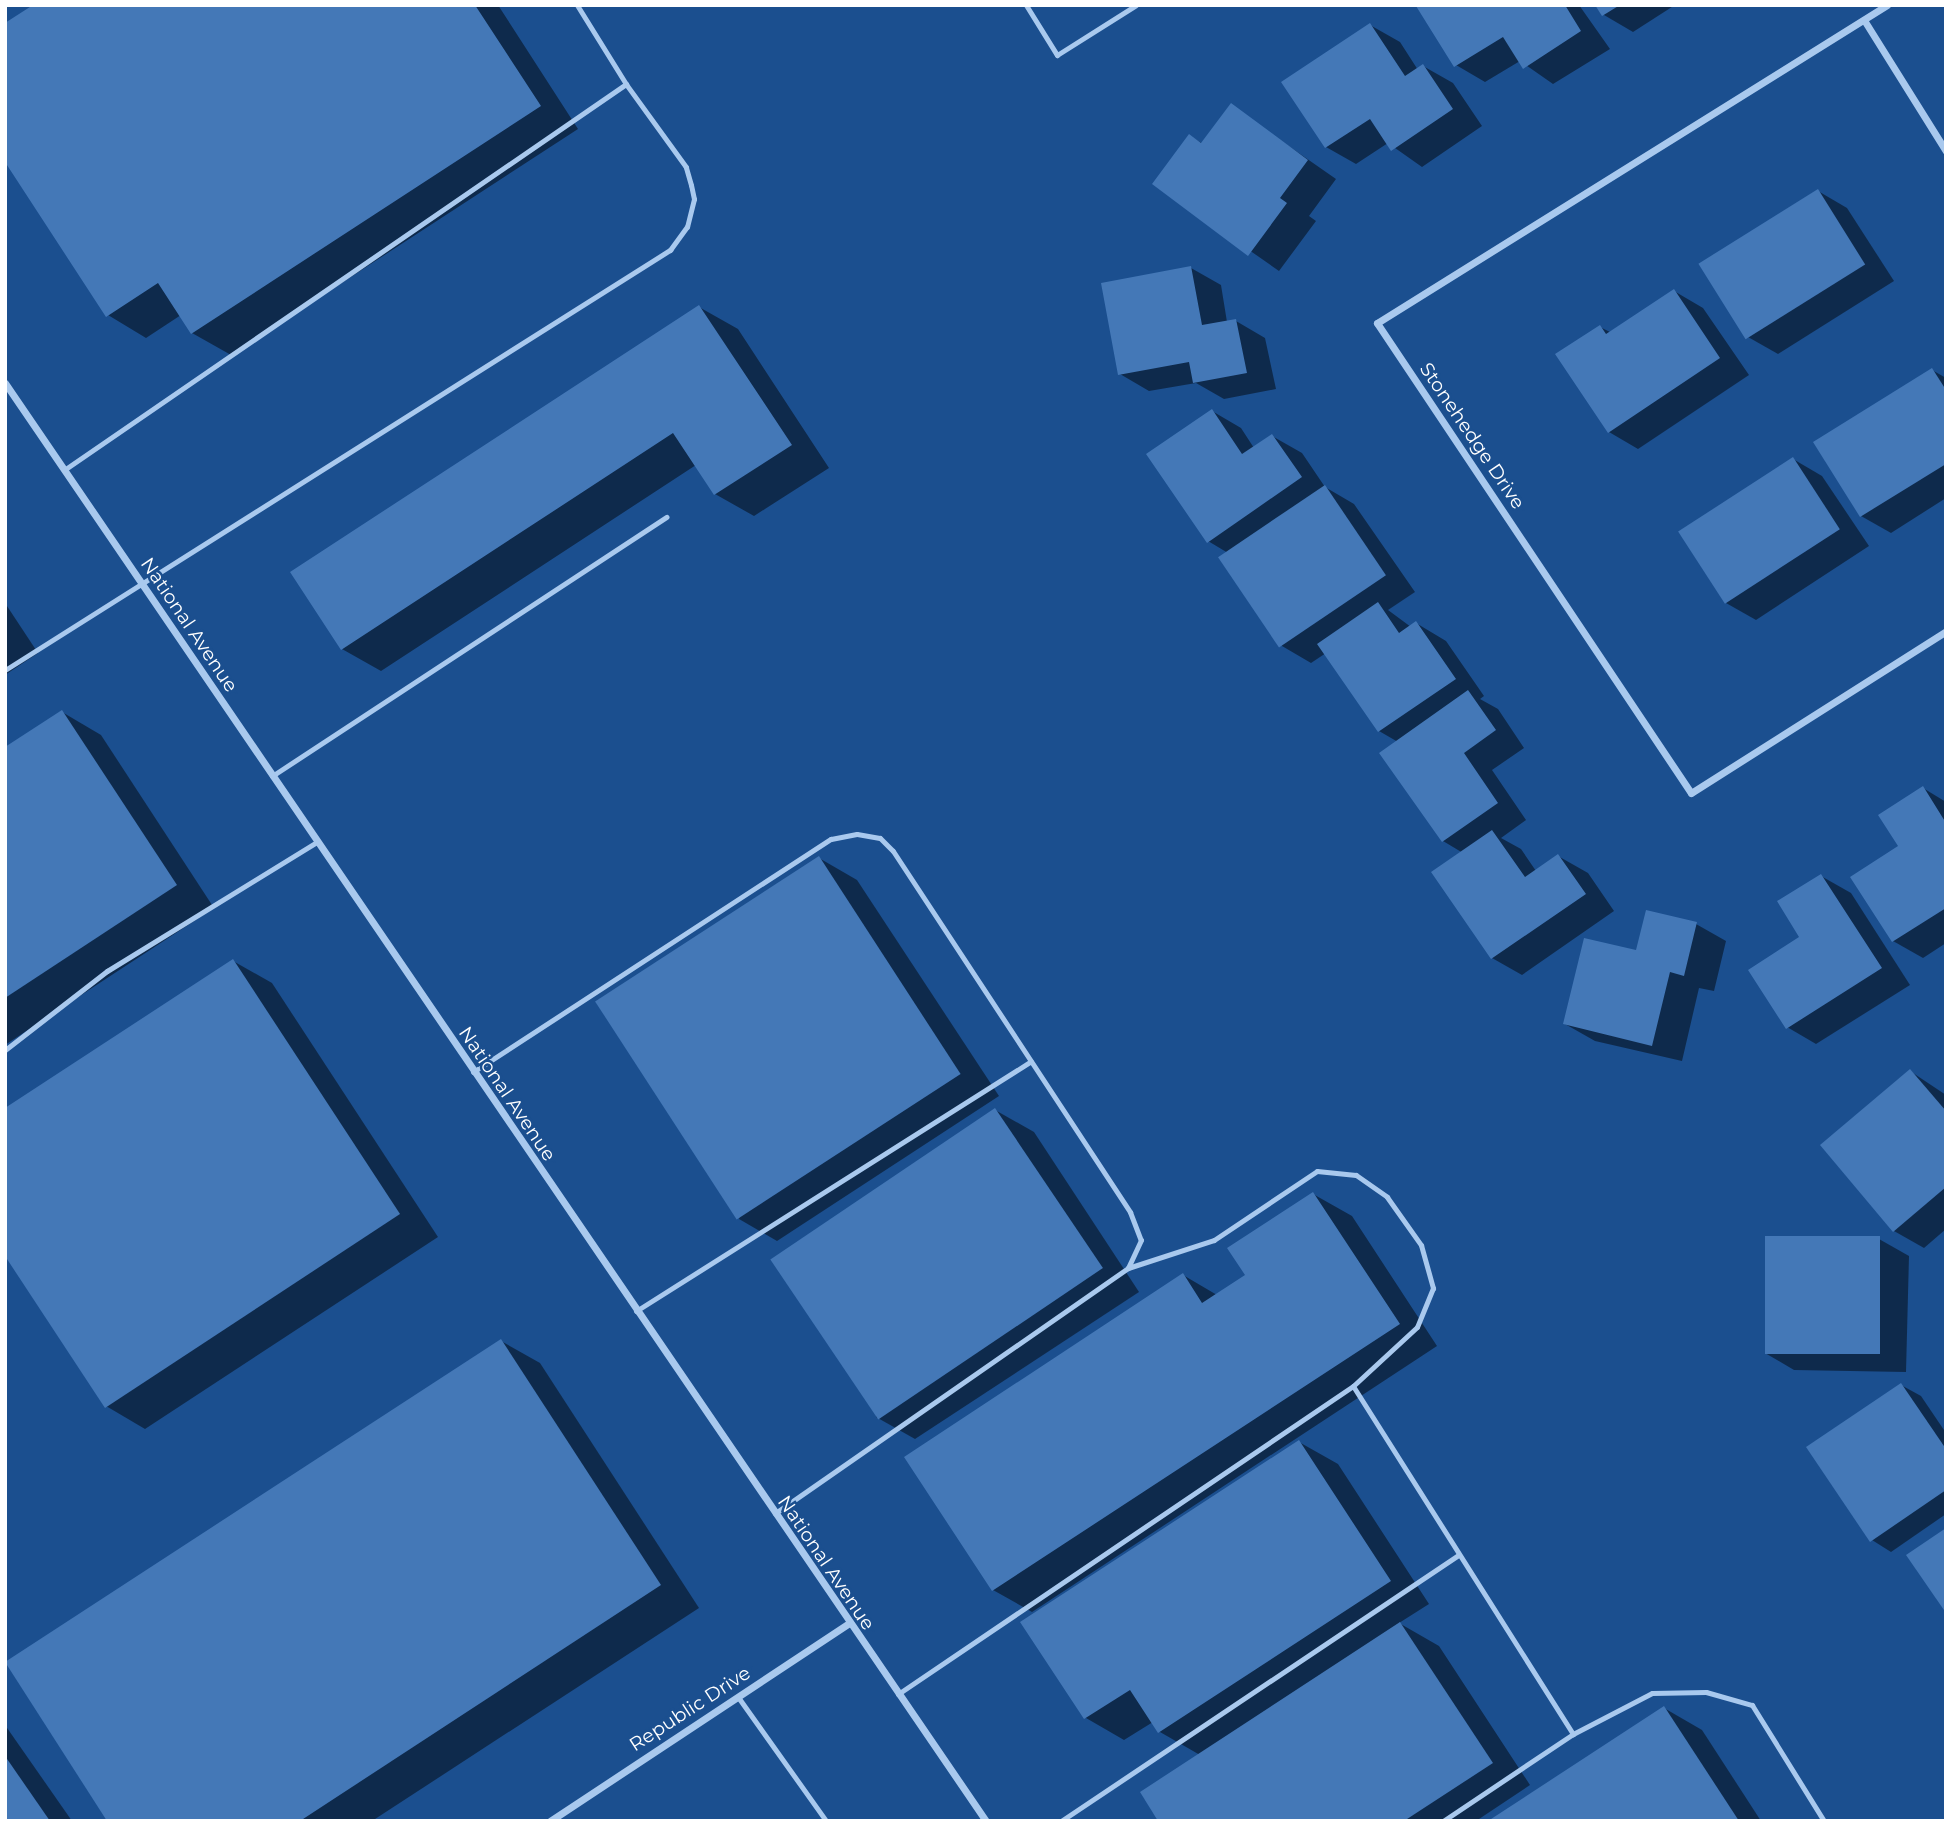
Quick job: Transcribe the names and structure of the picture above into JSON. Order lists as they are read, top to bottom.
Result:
{
  "streets": {
    "street": ["Stonehedge Drive", "National Avenue", "Republic Drive"]
  },
  "crossings": [
    ["National Avenue", "Republic Drive"]
  ]
}
